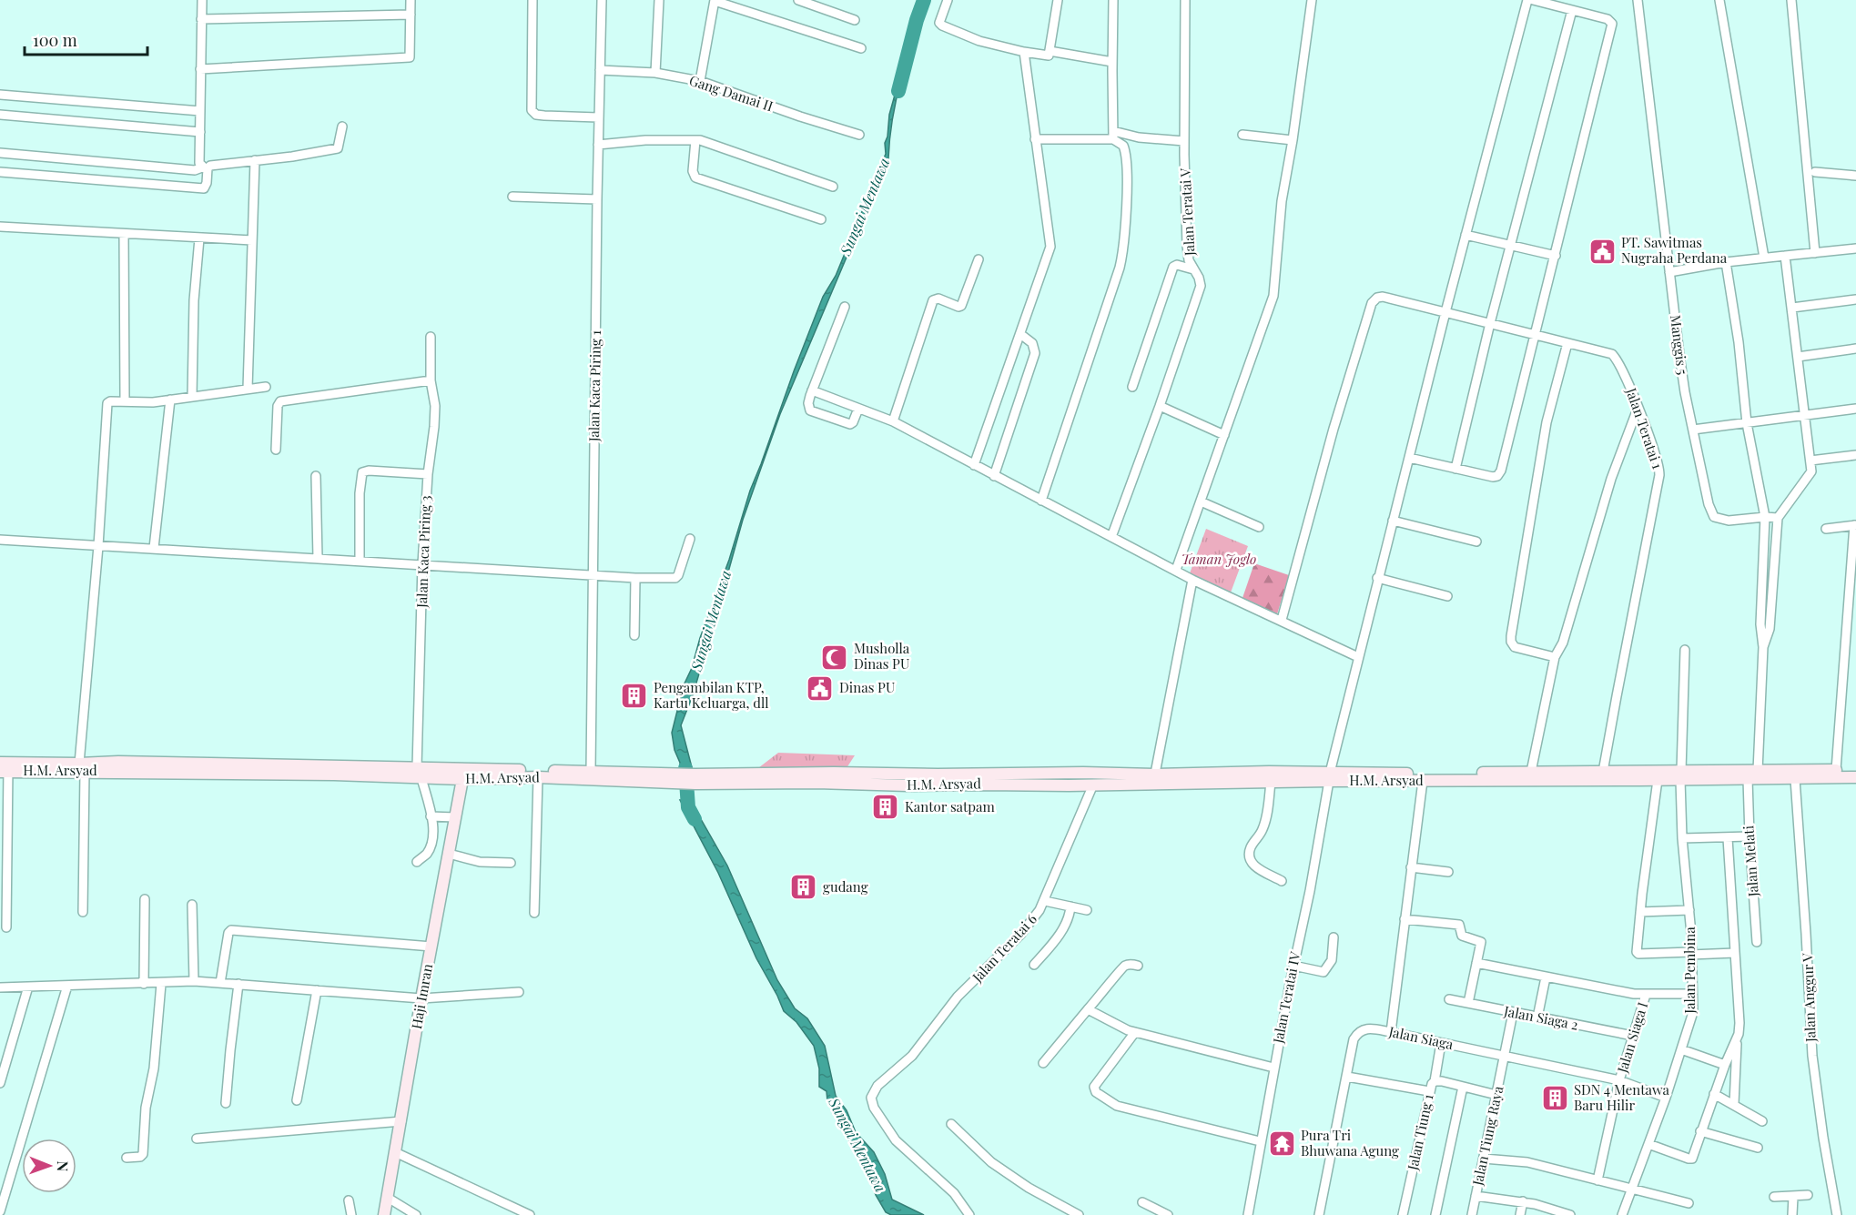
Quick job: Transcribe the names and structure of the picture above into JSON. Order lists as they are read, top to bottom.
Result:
{
  "streets": {
    "street": [
      "Gang Damai II",
      "Jalan Teratai V",
      "Manggis 5",
      "Jalan Kaca Piring 1",
      "Jalan Teratai 1",
      "Jalan Kaca Piring 3",
      "H.M. Arsyad",
      "Jalan Melati",
      "Jalan Teratai 6",
      "Jalan Pembina",
      "Haji Imran",
      "Jalan Teratai IV",
      "Jalan Anggur V",
      "Jalan Siaga 2",
      "Jalan Siaga I",
      "Jalan Siaga",
      "Jalan Tiung 1",
      "Jalan Tiung Raya"
    ]
  },
  "crossings": [
    ["Gang Damai II", "Jalan Kaca Piring 1"],
    ["Jalan Kaca Piring 1", "H.M. Arsyad"],
    ["Jalan Teratai 1", "H.M. Arsyad"],
    ["Jalan Teratai 1", "Jalan Teratai IV"],
    ["Jalan Kaca Piring 3", "H.M. Arsyad"],
    ["H.M. Arsyad", "Jalan Melati"],
    ["H.M. Arsyad", "Jalan Teratai 6"],
    ["H.M. Arsyad", "Jalan Pembina"],
    ["H.M. Arsyad", "Haji Imran"],
    ["H.M. Arsyad", "Jalan Teratai IV"],
    ["H.M. Arsyad", "Jalan Anggur V"],
    ["Jalan Pembina", "Jalan Siaga"],
    ["Jalan Siaga 2", "Jalan Siaga I"],
    ["Jalan Siaga 2", "Jalan Tiung Raya"],
    ["Jalan Siaga I", "Jalan Siaga"],
    ["Jalan Siaga", "Jalan Tiung Raya"],
    ["Jalan Tiung 1", "Jalan Tiung Raya"]
  ],
  "water": ["Sungai Mentawa"],
  "parks": ["Taman Joglo"],
  "places": {
    "public building": ["PT. Sawitmas Nugraha Perdana", "Dinas PU"],
    "mosque": ["Musholla Dinas PU"],
    "building": [
      "Pengambilan KTP, Kartu Keluarga, dll",
      "Kantor satpam",
      "gudang",
      "SDN 4 Mentawa Baru Hilir"
    ],
    "temple": ["Pura Tri Bhuwana Agung"]
  },
  "scale_bar": "100 m",
  "north": "right"
}
